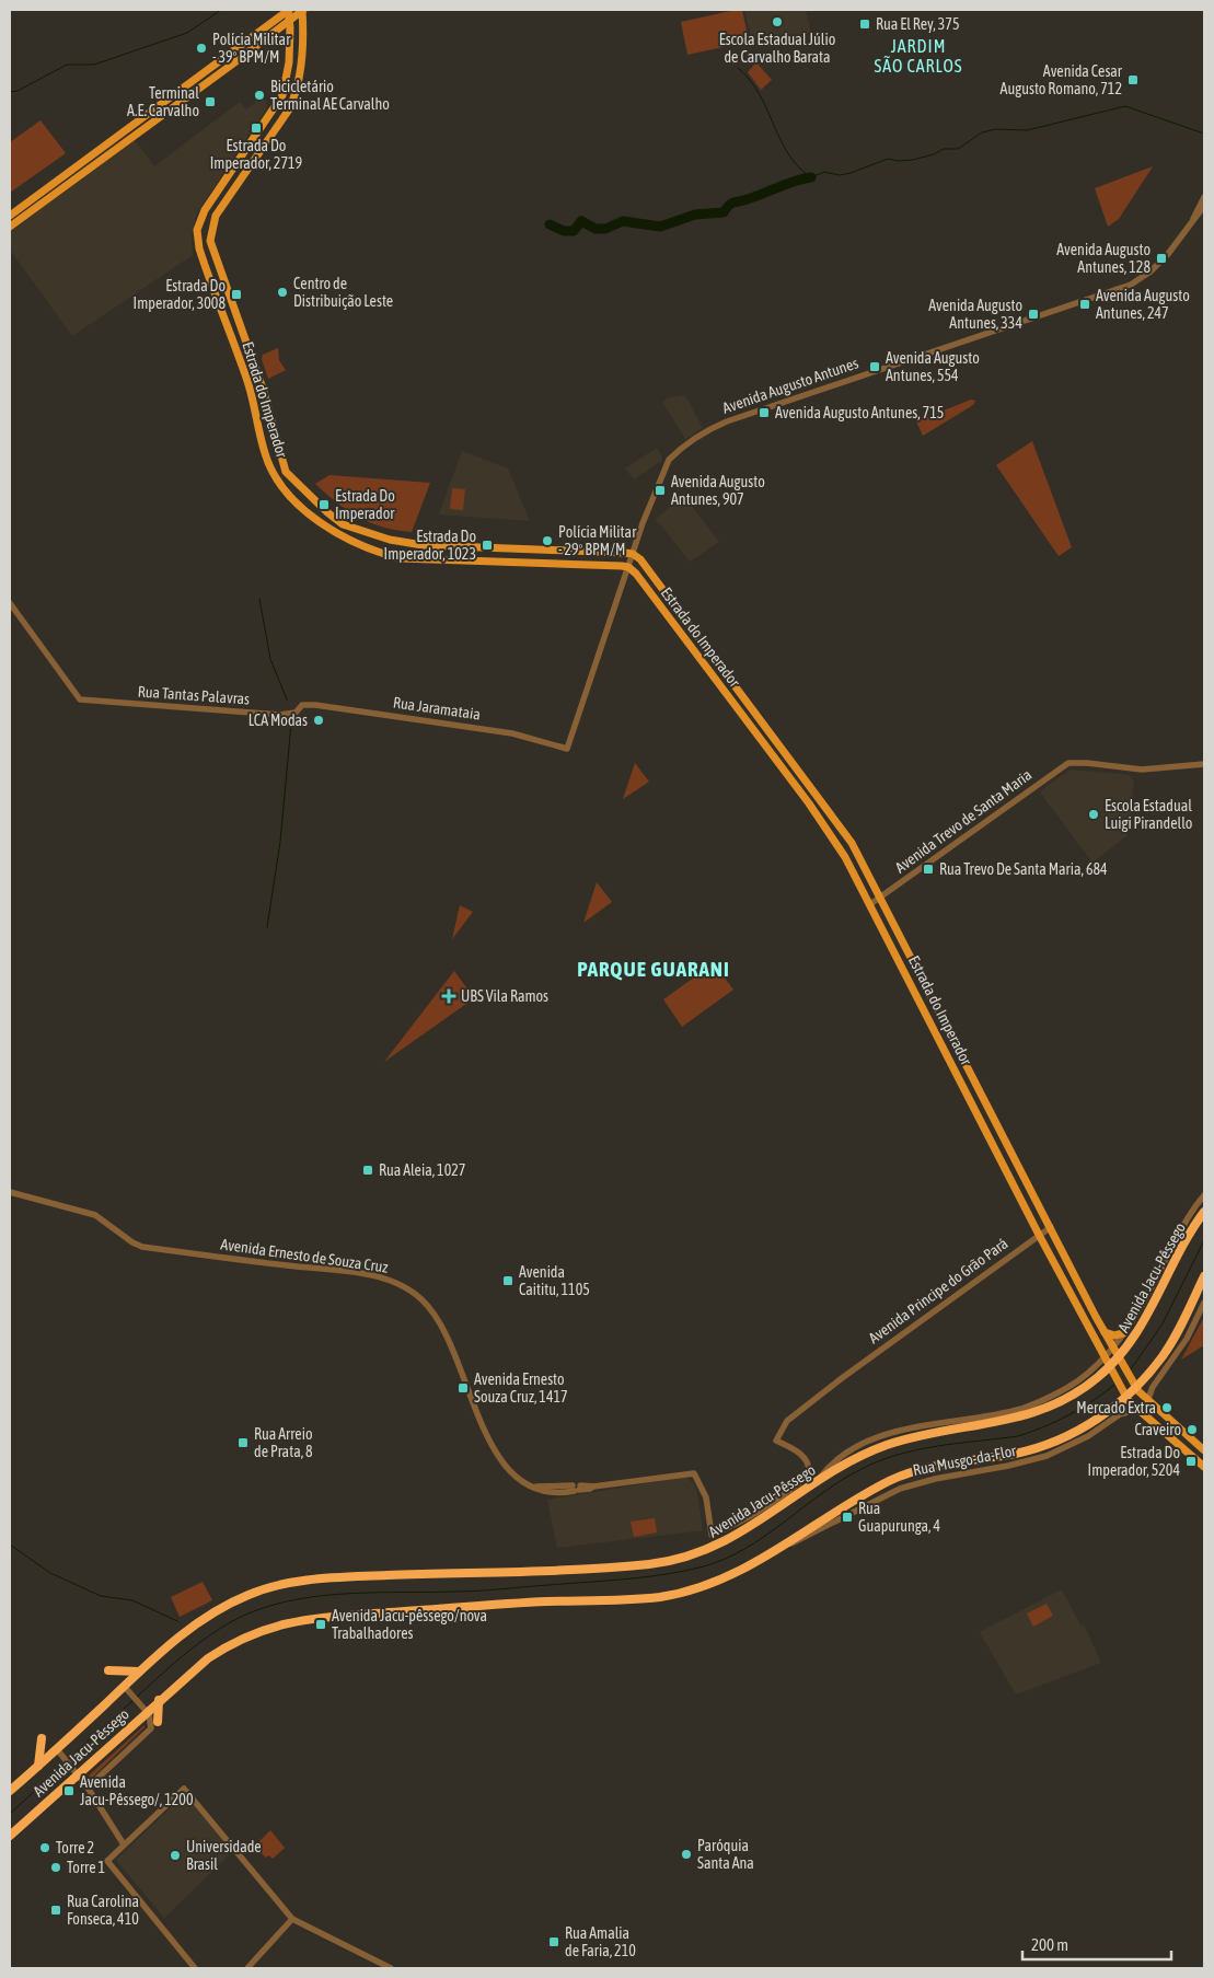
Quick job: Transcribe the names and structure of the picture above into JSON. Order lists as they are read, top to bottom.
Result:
{
  "streets": {
    "highway": ["Avenida Jacu-Pêssego"],
    "main road": ["Estrada do Imperador"],
    "street": [
      "Avenida Augusto Antunes",
      "Rua Tantas Palavras",
      "Rua Jaramataia",
      "Avenida Trevo de Santa Maria",
      "Avenida Ernesto de Souza Cruz",
      "Avenida Principe do Grão Pará",
      "Rua Musgo-da-Flor"
    ]
  },
  "crossings": [
    ["Avenida Augusto Antunes", "Estrada do Imperador"],
    ["Avenida Augusto Antunes", "Rua Jaramataia"],
    ["Estrada do Imperador", "Avenida Trevo de Santa Maria"],
    ["Estrada do Imperador", "Avenida Jacu-Pêssego"],
    ["Estrada do Imperador", "Avenida Principe do Grão Pará"],
    ["Estrada do Imperador", "Rua Musgo-da-Flor"],
    ["Rua Tantas Palavras", "Rua Jaramataia"],
    ["Avenida Ernesto de Souza Cruz", "Avenida Jacu-Pêssego"],
    ["Avenida Jacu-Pêssego", "Avenida Principe do Grão Pará"],
    ["Avenida Jacu-Pêssego", "Rua Musgo-da-Flor"]
  ],
  "districts": ["JARDIM SÃO CARLOS", "PARQUE GUARANI"],
  "places": {
    "other": [
      "Escola Estadual Júlio de Carvalho Barata",
      "Polícia Militar - 39º BPM/M",
      "Bicicletário Terminal AE Carvalho",
      "Centro de Distribuição Leste",
      "Polícia Militar - 29º BPM/M",
      "LCA Modas",
      "Escola Estadual Luigi Pirandello",
      "Mercado Extra",
      "Craveiro",
      "Torre 2",
      "Paróquia Santa Ana",
      "Universidade Brasil",
      "Torre 1"
    ],
    "transit": [
      "Rua El Rey, 375",
      "Avenida Cesar Augusto Romano, 712",
      "Terminal A.E. Carvalho",
      "Estrada Do Imperador, 2719",
      "Avenida Augusto Antunes, 128",
      "Estrada Do Imperador, 3008",
      "Avenida Augusto Antunes, 247",
      "Avenida Augusto Antunes, 334",
      "Avenida Augusto Antunes, 554",
      "Avenida Augusto Antunes, 715",
      "Avenida Augusto Antunes, 907",
      "Estrada Do Imperador",
      "Estrada Do Imperador, 1023",
      "Rua Trevo De Santa Maria, 684",
      "Rua Aleia, 1027",
      "Avenida Caititu, 1105",
      "Avenida Ernesto Souza Cruz, 1417",
      "Rua Arreio de Prata, 8",
      "Estrada Do Imperador, 5204",
      "Rua Guapurunga, 4",
      "Avenida Jacu-pêssego/nova Trabalhadores",
      "Avenida Jacu-Pêssego/, 1200",
      "Rua Carolina Fonseca, 410",
      "Rua Amalia de Faria, 210"
    ],
    "health": ["UBS Vila Ramos"]
  },
  "scale_bar": "200 m"
}
